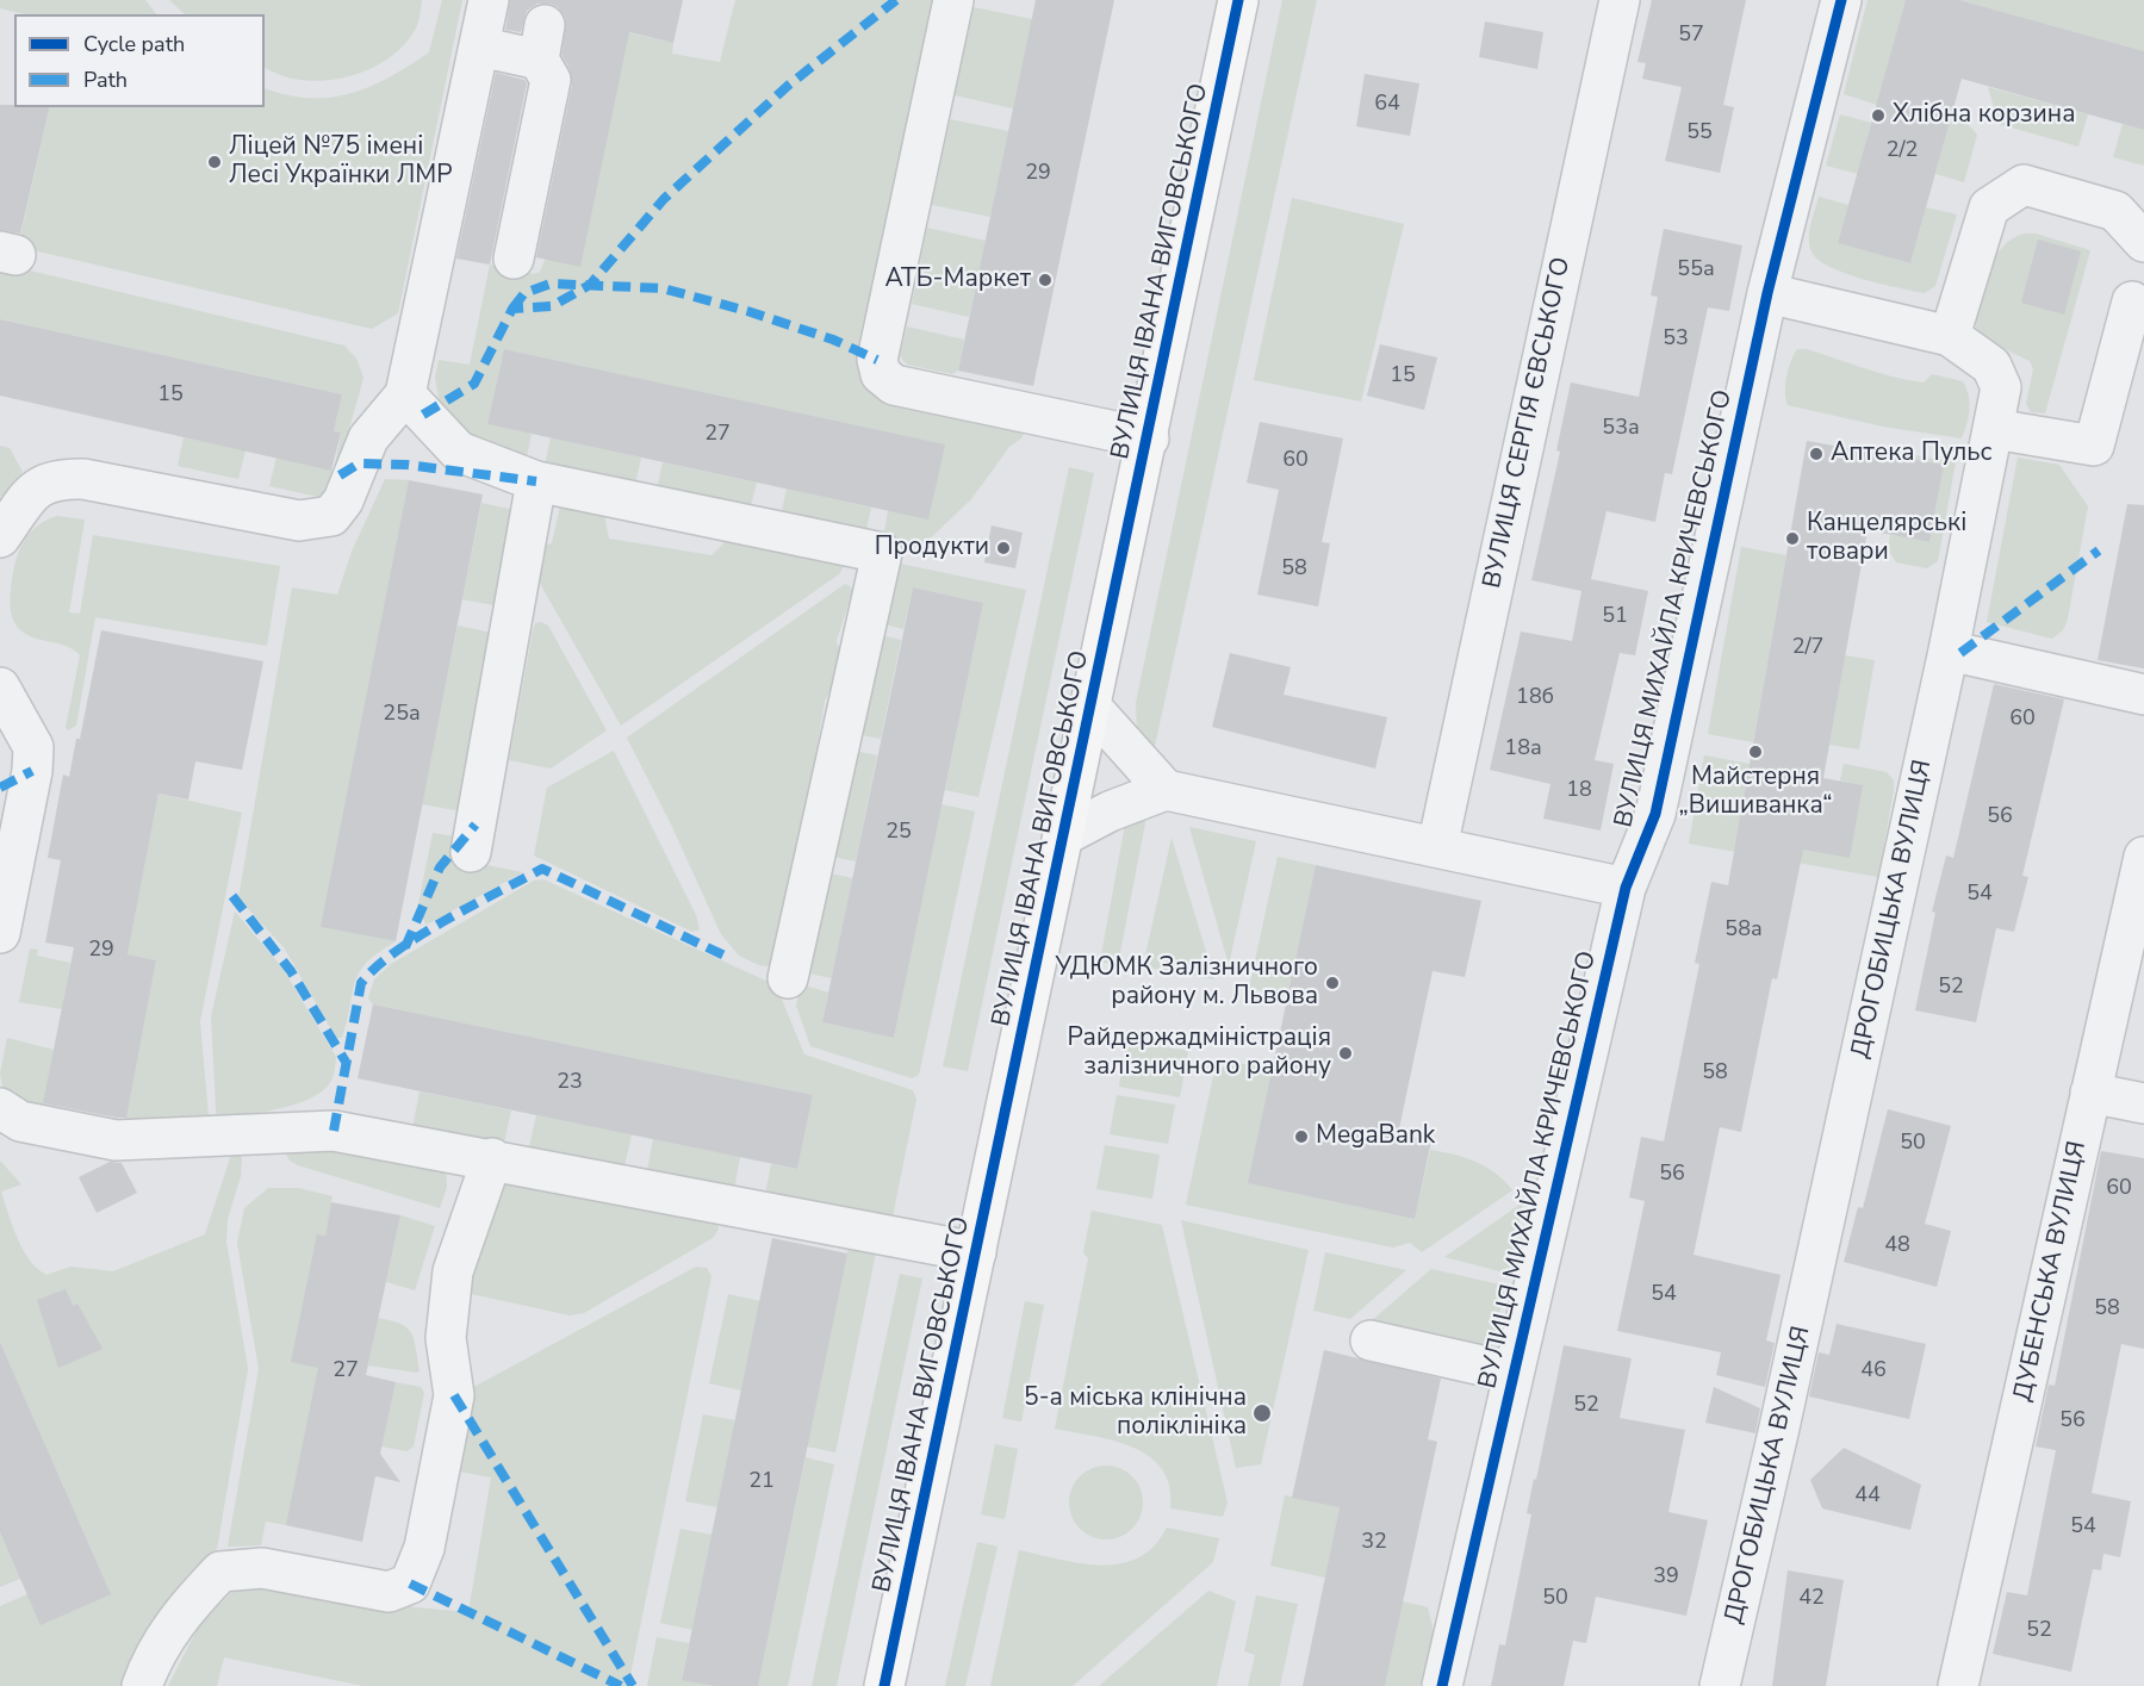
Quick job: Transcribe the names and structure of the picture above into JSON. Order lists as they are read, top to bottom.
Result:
{
  "streets": {
    "main road": ["ВУЛИЦЯ ІВАНА ВИГОВСЬКОГО"],
    "street": [
      "ВУЛИЦЯ СЕРГІЯ ЄВСЬКОГО",
      "ВУЛИЦЯ МИХАЙЛА КРИЧЕВСЬКОГО",
      "ДРОГОБИЦЬКА ВУЛИЦЯ",
      "ДУБЕНСЬКА ВУЛИЦЯ"
    ]
  },
  "crossings": [
    ["ВУЛИЦЯ МИХАЙЛА КРИЧЕВСЬКОГО", "ДРОГОБИЦЬКА ВУЛИЦЯ"]
  ],
  "places": [
    "Хлібна корзина",
    "Ліцей №75 імені Лесі Українки ЛМР",
    "АТБ-Маркет",
    "Аптека Пульс",
    "Канцелярські товари",
    "Продукти",
    "Майстерня „Вишиванка“",
    "УДЮМК Залізничного району м. Львова",
    "Райдержадміністрація залізничного району",
    "MegaBank",
    "5-а міська клінічна поліклініка"
  ],
  "house_numbers": [
    "57",
    "64",
    "55",
    "2/2",
    "29",
    "55а",
    "53",
    "15",
    "15",
    "53а",
    "27",
    "60",
    "58",
    "51",
    "2/7",
    "18б",
    "25а",
    "60",
    "18а",
    "18",
    "56",
    "25",
    "54",
    "58а",
    "29",
    "52",
    "58",
    "23",
    "50",
    "56",
    "60",
    "48",
    "54",
    "58",
    "27",
    "46",
    "52",
    "56",
    "21",
    "44",
    "54",
    "32",
    "39",
    "50",
    "42",
    "52"
  ],
  "legend": ["Cycle path", "Path"]
}
